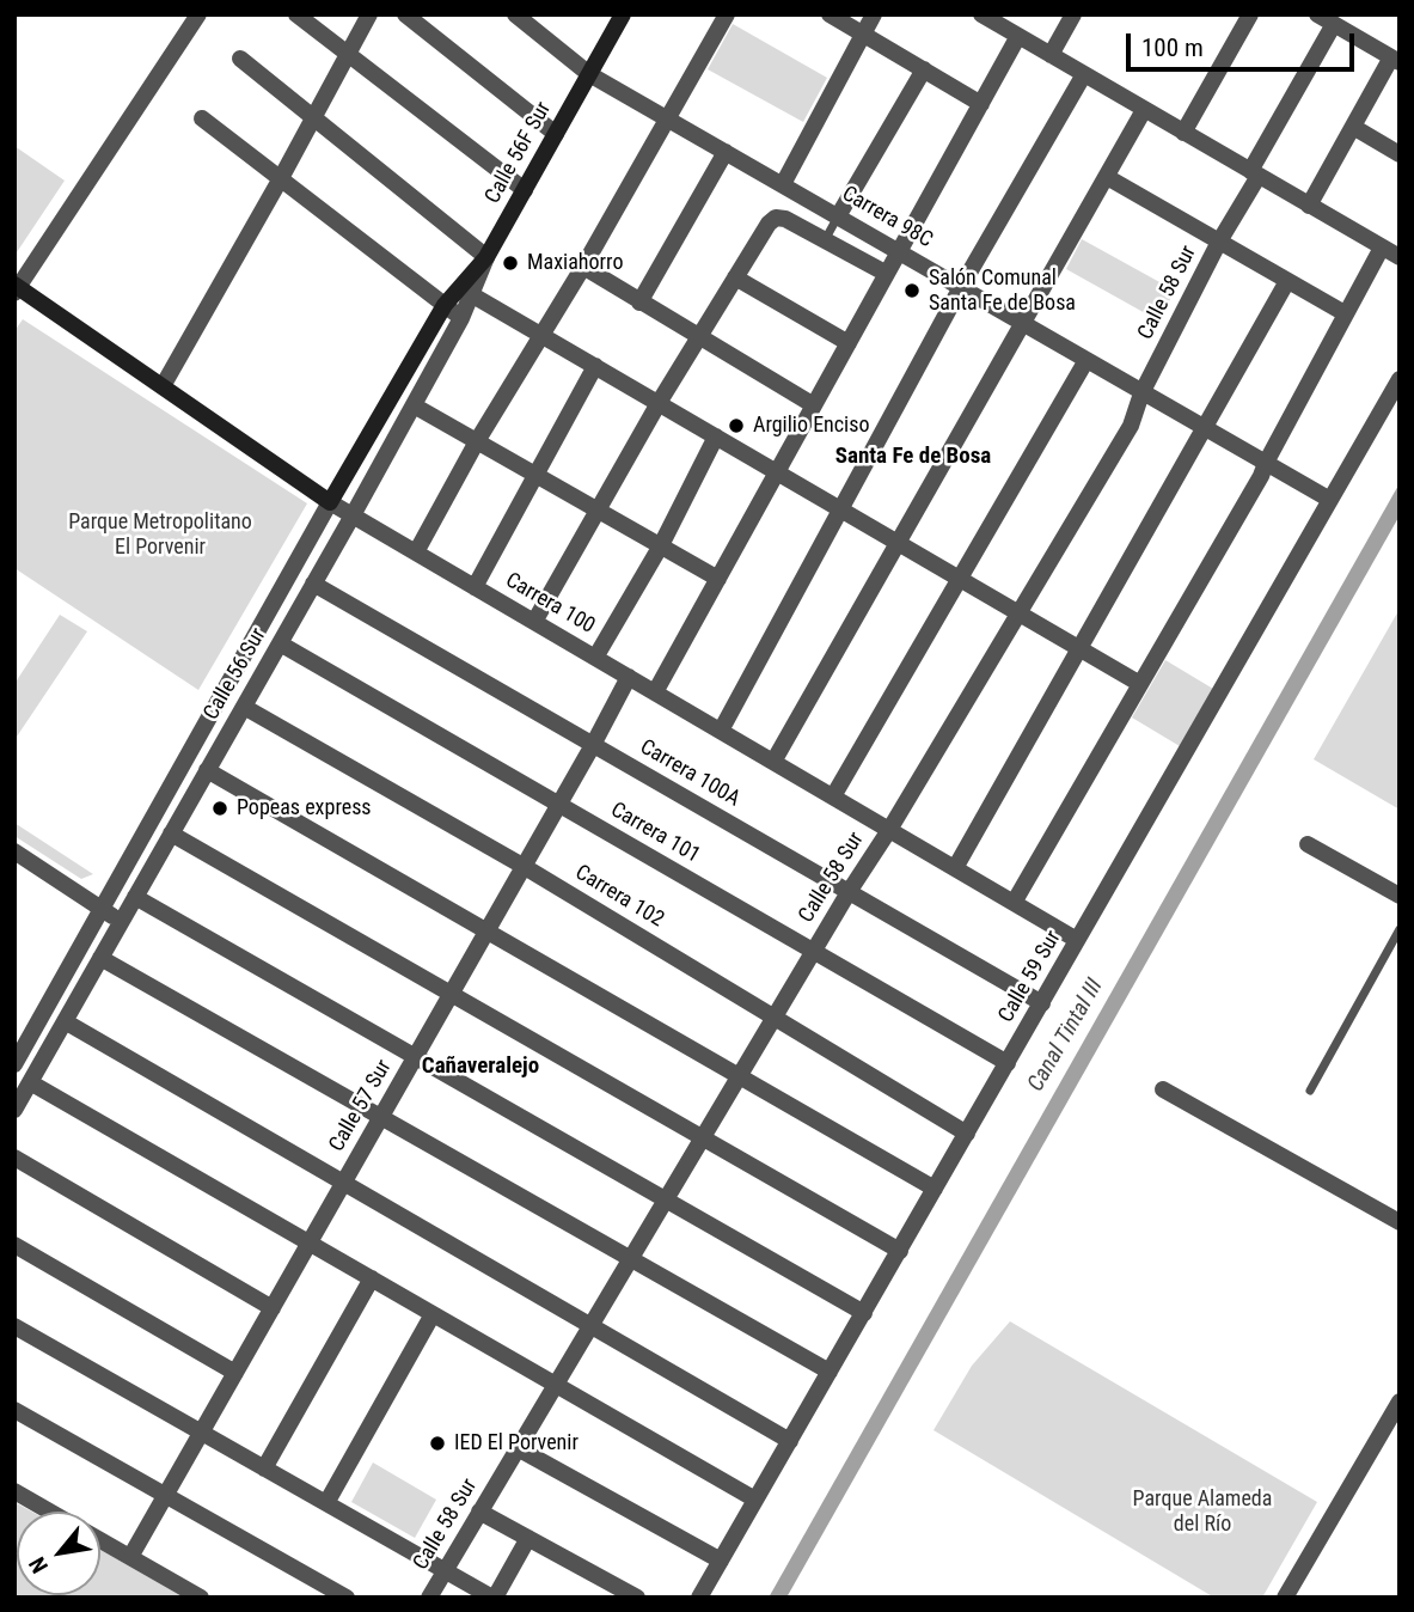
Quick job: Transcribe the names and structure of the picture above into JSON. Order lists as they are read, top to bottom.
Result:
{
  "streets": {
    "street": [
      "Calle 56F Sur",
      "Carrera 98C",
      "Calle 58 Sur",
      "Carrera 100",
      "Calle 56 Sur",
      "Carrera 100A",
      "Carrera 101",
      "Carrera 102",
      "Calle 59 Sur",
      "Calle 57 Sur"
    ]
  },
  "crossings": [
    ["Calle 56F Sur", "Carrera 98C"],
    ["Calle 56F Sur", "Calle 56 Sur"],
    ["Carrera 98C", "Calle 58 Sur"],
    ["Carrera 98C", "Calle 59 Sur"],
    ["Calle 58 Sur", "Carrera 100"],
    ["Calle 58 Sur", "Carrera 100A"],
    ["Calle 58 Sur", "Carrera 101"],
    ["Calle 58 Sur", "Carrera 102"],
    ["Carrera 100", "Calle 56 Sur"],
    ["Carrera 100", "Calle 59 Sur"],
    ["Carrera 100", "Calle 57 Sur"],
    ["Calle 56 Sur", "Carrera 100A"],
    ["Calle 56 Sur", "Carrera 101"],
    ["Calle 56 Sur", "Carrera 102"],
    ["Carrera 100A", "Calle 59 Sur"],
    ["Carrera 100A", "Calle 57 Sur"],
    ["Carrera 101", "Calle 59 Sur"],
    ["Carrera 101", "Calle 57 Sur"],
    ["Carrera 102", "Calle 59 Sur"],
    ["Carrera 102", "Calle 57 Sur"]
  ],
  "districts": ["Santa Fe de Bosa", "Cañaveralejo"],
  "water": ["Canal Tintal III"],
  "parks": ["Parque Metropolitano El Porvenir", "Parque Alameda del Río"],
  "places": [
    "Maxiahorro",
    "Salón Comunal Santa Fe de Bosa",
    "Argilio Enciso",
    "Popeas express",
    "IED El Porvenir"
  ],
  "scale_bar": "100 m",
  "north": "bottom left"
}
